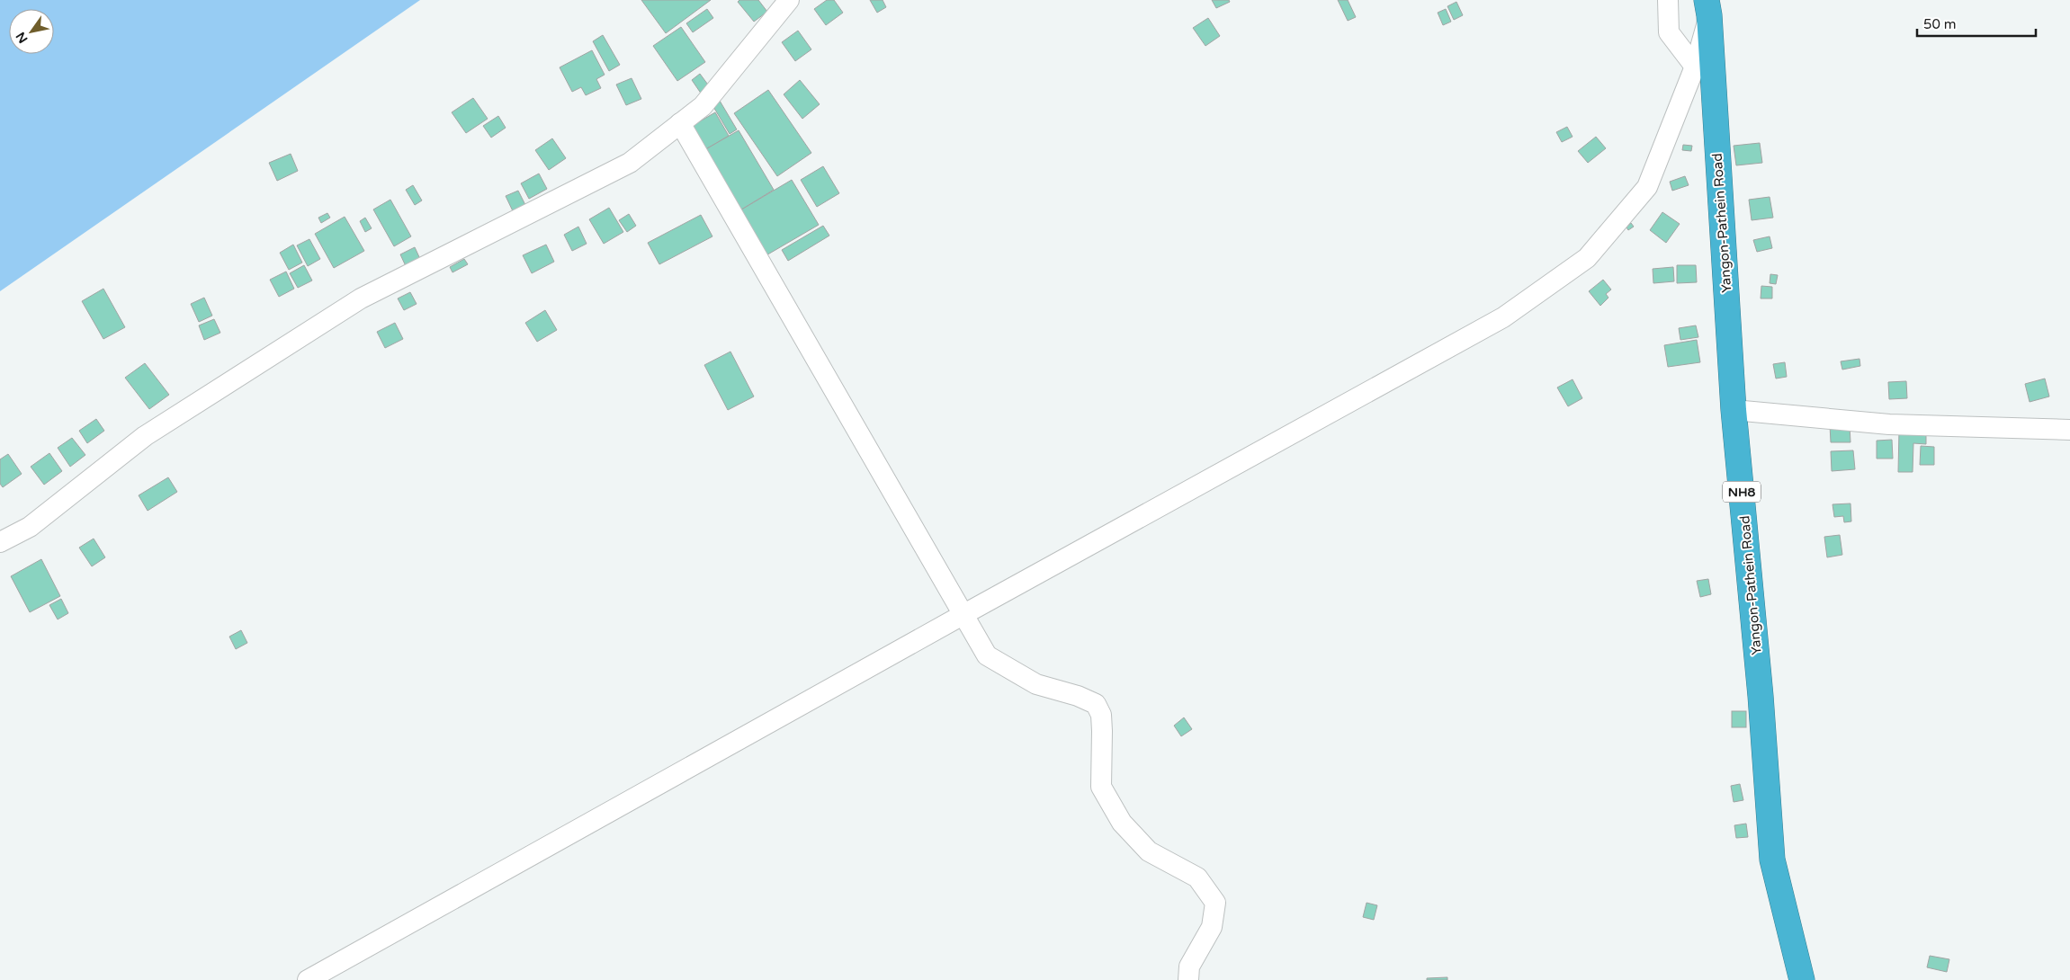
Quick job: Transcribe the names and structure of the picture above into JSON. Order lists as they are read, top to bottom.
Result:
{
  "streets": {
    "highway": ["Yangon-Pathein Road", "NH8"]
  },
  "scale_bar": "50 m",
  "north": "bottom left"
}
